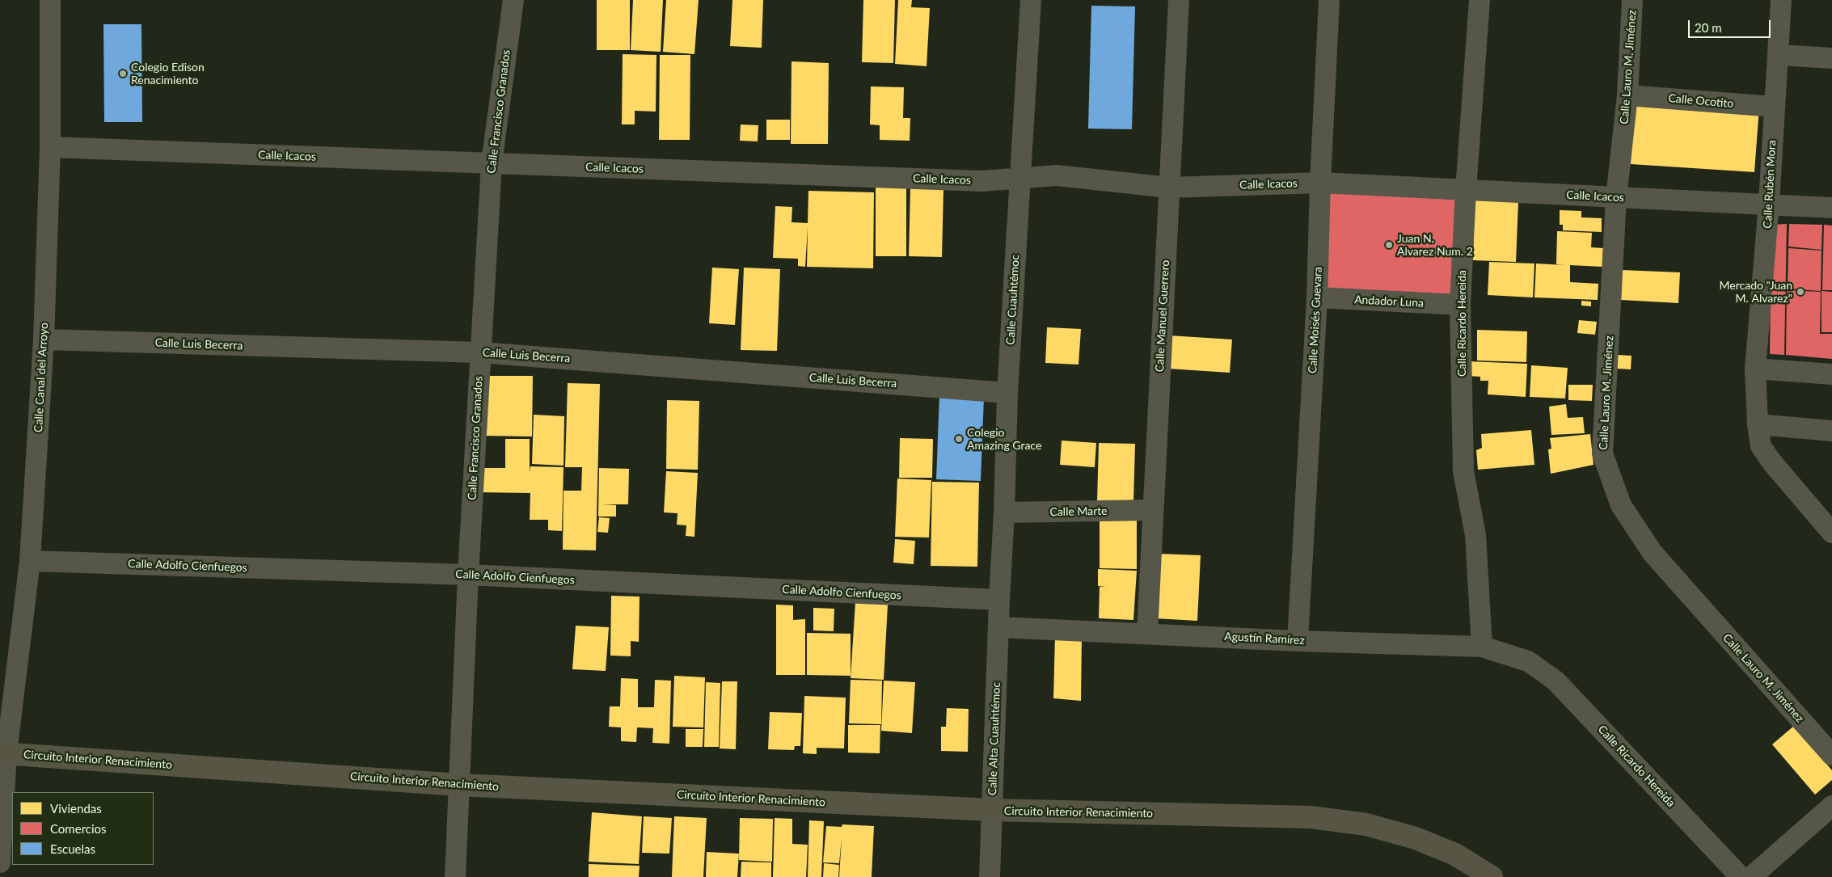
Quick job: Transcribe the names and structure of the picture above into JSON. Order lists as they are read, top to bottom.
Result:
{
  "streets": {
    "main road": ["Circuito Interior Renacimiento"],
    "street": [
      "Calle Lauro M. Jiménez",
      "Calle Ocotito",
      "Calle Francisco Granados",
      "Calle Icacos",
      "Calle Rubén Mora",
      "Calle Cuauhtémoc",
      "Andador Luna",
      "Calle Manuel Guerrero",
      "Calle Moisés Guevara",
      "Calle Ricardo Hereida",
      "Calle Luis Becerra",
      "Calle Canal del Arroyo",
      "Calle Marte",
      "Calle Adolfo Cienfuegos",
      "Agustín Ramírez",
      "Calle Alta Cuauhtémoc"
    ]
  },
  "crossings": [
    ["Calle Lauro M. Jiménez", "Calle Ocotito"],
    ["Calle Lauro M. Jiménez", "Calle Icacos"],
    ["Calle Ocotito", "Calle Rubén Mora"],
    ["Calle Francisco Granados", "Calle Icacos"],
    ["Calle Francisco Granados", "Calle Luis Becerra"],
    ["Calle Francisco Granados", "Calle Adolfo Cienfuegos"],
    ["Calle Francisco Granados", "Circuito Interior Renacimiento"],
    ["Calle Icacos", "Calle Rubén Mora"],
    ["Calle Icacos", "Calle Cuauhtémoc"],
    ["Calle Icacos", "Calle Manuel Guerrero"],
    ["Calle Icacos", "Calle Moisés Guevara"],
    ["Calle Icacos", "Calle Ricardo Hereida"],
    ["Calle Icacos", "Calle Canal del Arroyo"],
    ["Calle Cuauhtémoc", "Calle Luis Becerra"],
    ["Calle Cuauhtémoc", "Calle Marte"],
    ["Calle Cuauhtémoc", "Calle Adolfo Cienfuegos"],
    ["Calle Cuauhtémoc", "Calle Alta Cuauhtémoc"],
    ["Andador Luna", "Calle Moisés Guevara"],
    ["Andador Luna", "Calle Ricardo Hereida"],
    ["Calle Manuel Guerrero", "Calle Marte"],
    ["Calle Manuel Guerrero", "Agustín Ramírez"],
    ["Calle Moisés Guevara", "Agustín Ramírez"],
    ["Calle Ricardo Hereida", "Agustín Ramírez"],
    ["Calle Luis Becerra", "Calle Canal del Arroyo"],
    ["Calle Canal del Arroyo", "Calle Adolfo Cienfuegos"],
    ["Calle Canal del Arroyo", "Circuito Interior Renacimiento"],
    ["Calle Adolfo Cienfuegos", "Calle Alta Cuauhtémoc"],
    ["Agustín Ramírez", "Calle Alta Cuauhtémoc"],
    ["Calle Alta Cuauhtémoc", "Circuito Interior Renacimiento"]
  ],
  "places": [
    "Colegio Edison Renacimiento",
    "Juan N. Alvarez Num. 2",
    "Mercado \"Juan M. Alvarez\"",
    "Colegio Amazing Grace"
  ],
  "legend": ["Viviendas", "Comercios", "Escuelas"],
  "scale_bar": "20 m"
}
